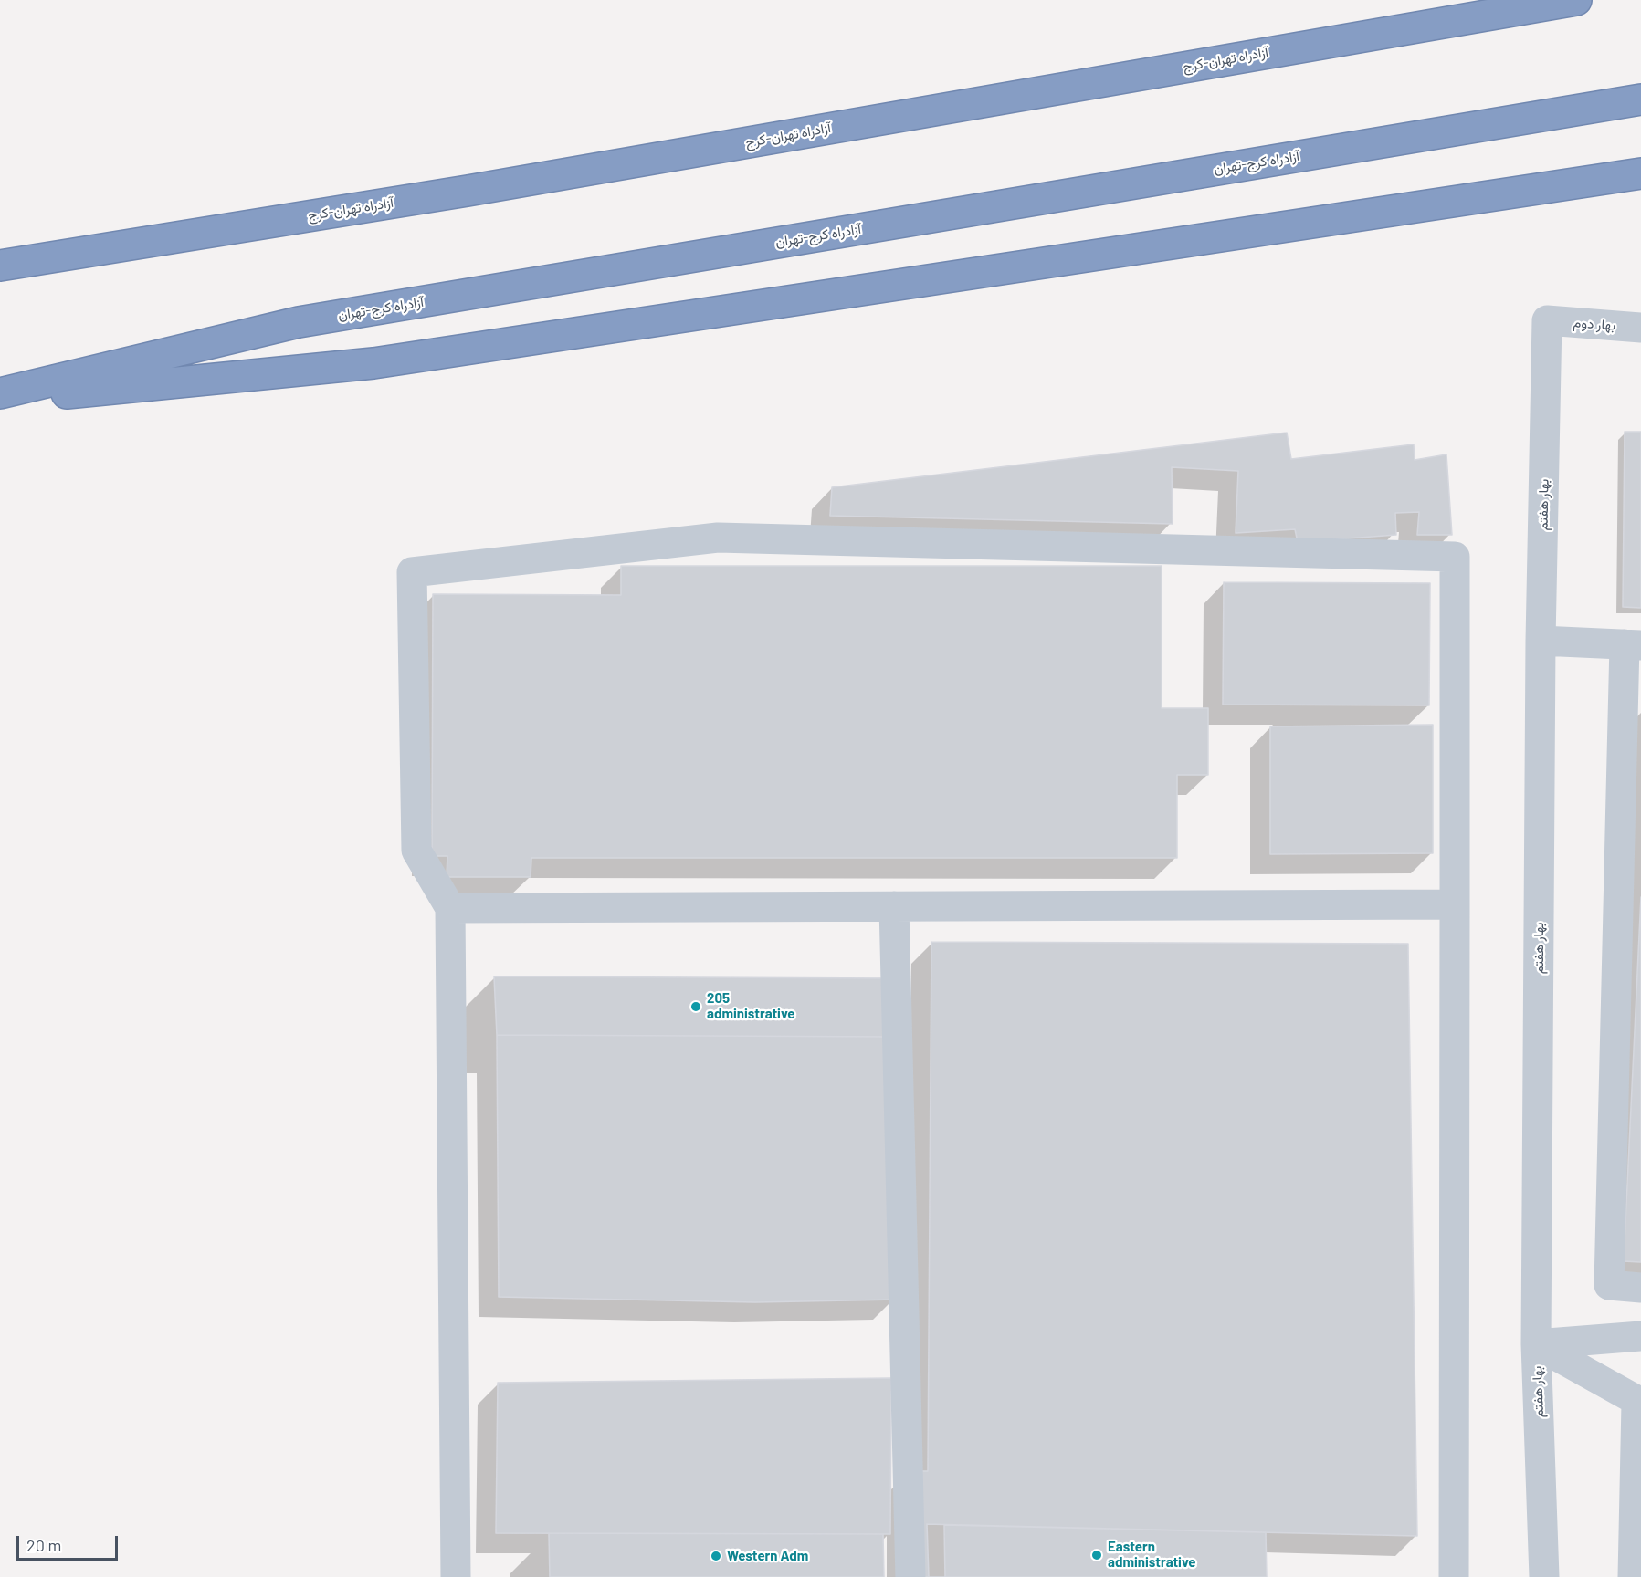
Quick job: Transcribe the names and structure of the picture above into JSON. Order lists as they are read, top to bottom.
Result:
{
  "streets": {
    "highway": ["آزادراه تهران-کرج", "آزادراه کرج-تهران"],
    "street": ["بهار دوم", "بهار هفتم"]
  },
  "crossings": [
    ["بهار دوم", "بهار هفتم"]
  ],
  "places": ["205 administrative", "Eastern administrative", "Western Adm"],
  "scale_bar": "20 m"
}
